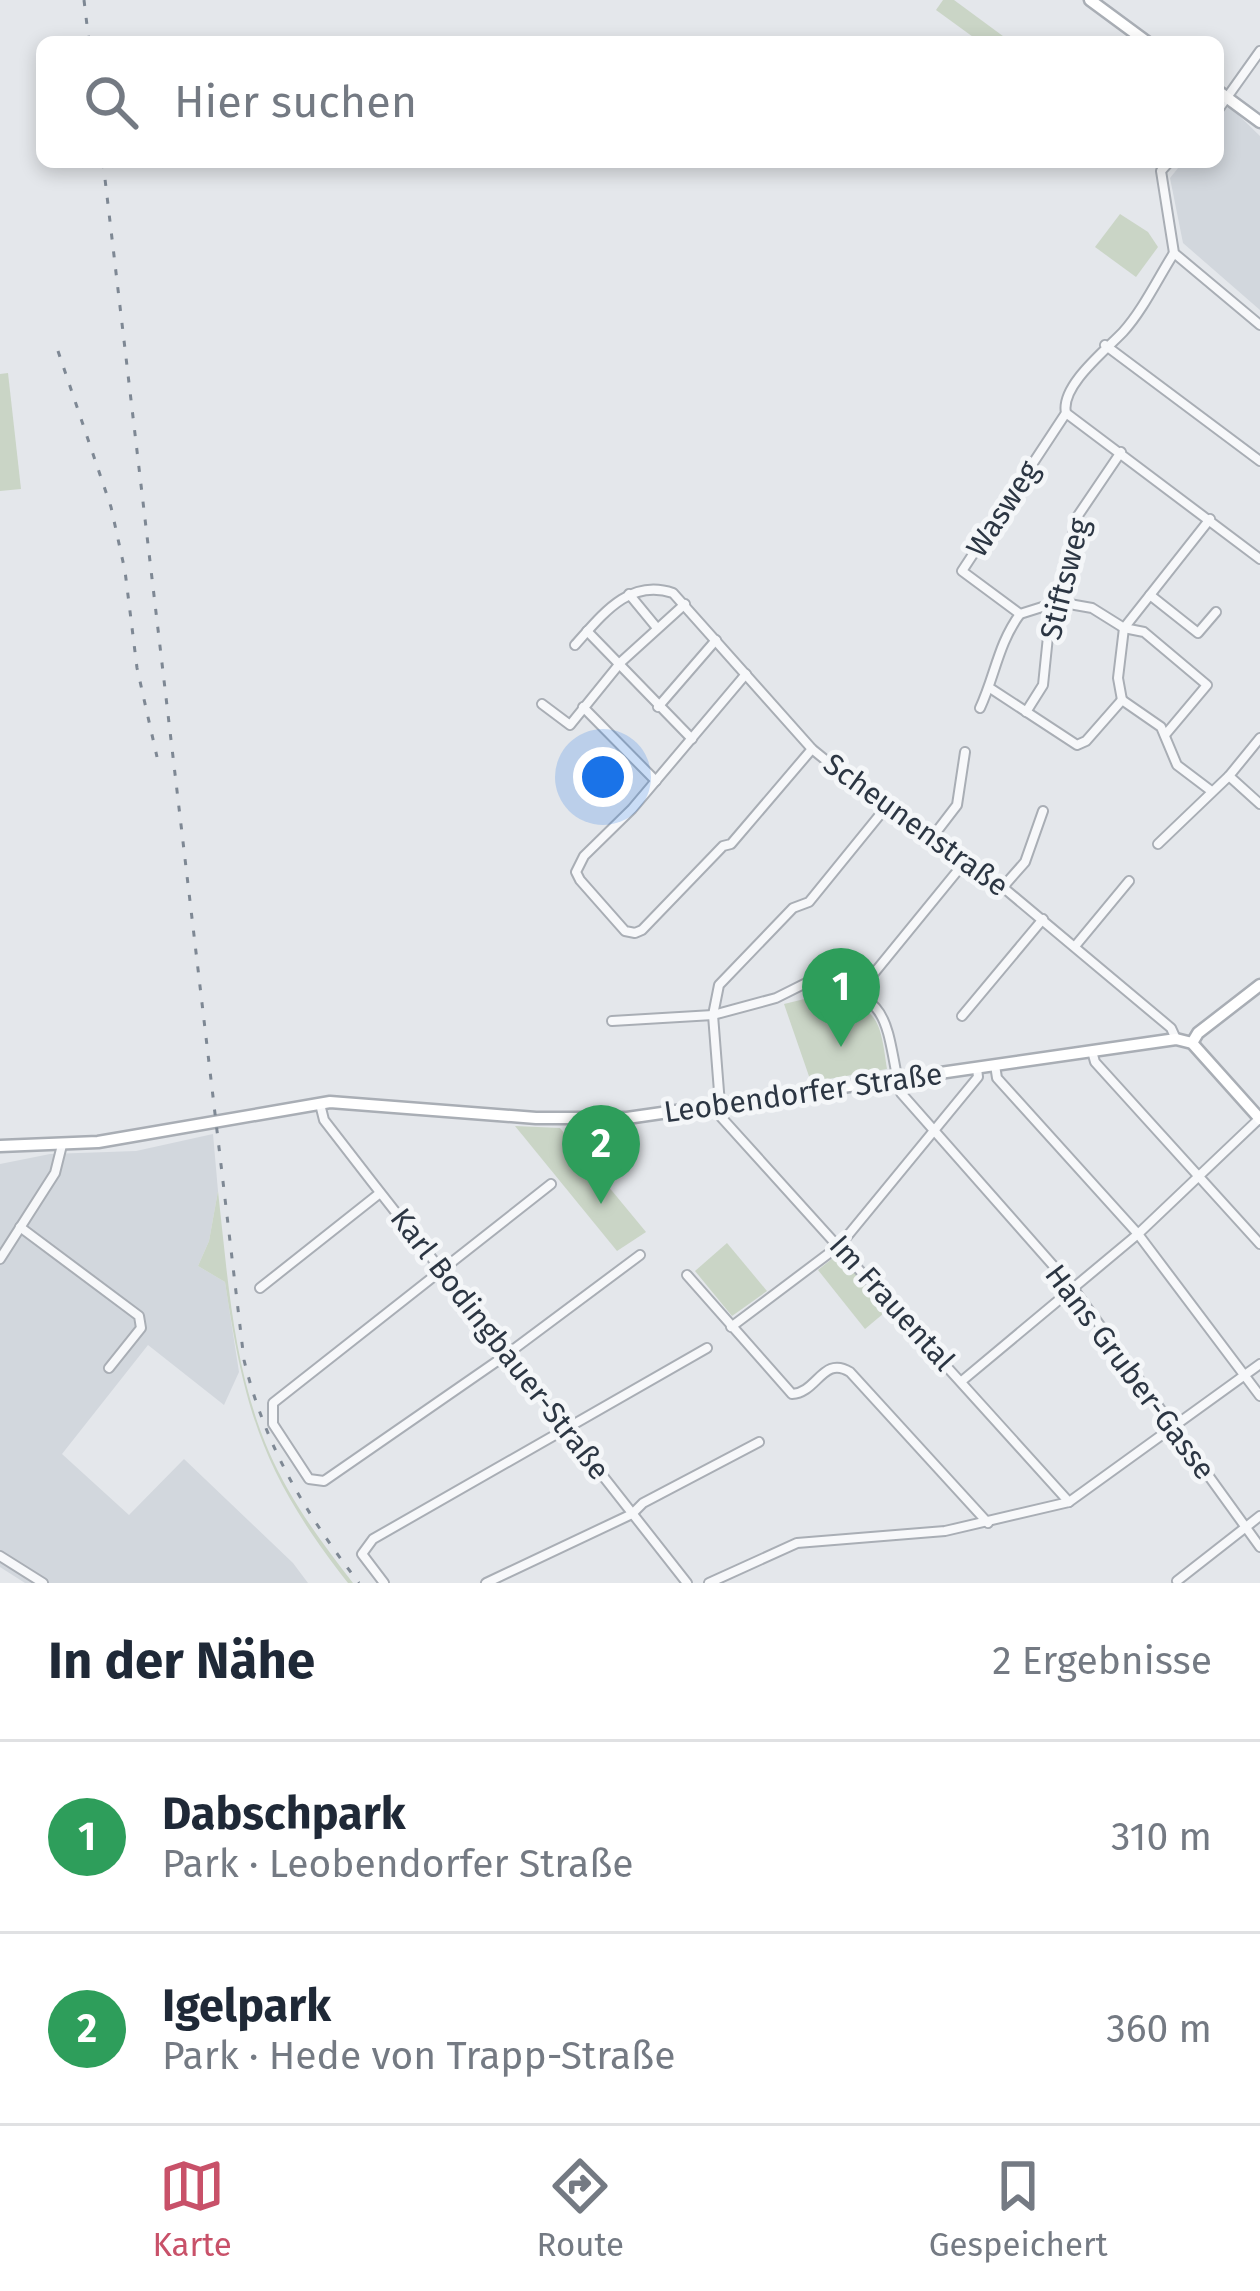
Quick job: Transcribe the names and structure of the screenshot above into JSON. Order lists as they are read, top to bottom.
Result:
{
  "streets": {
    "main road": ["Leobendorfer Straße"],
    "street": [
      "Wasweg",
      "Stiftsweg",
      "Scheunenstraße",
      "Im Frauental",
      "Karl Bodingbauer-Straße",
      "Hans Gruber-Gasse"
    ]
  },
  "crossings": [
    ["Scheunenstraße", "Leobendorfer Straße"],
    ["Leobendorfer Straße", "Im Frauental"],
    ["Leobendorfer Straße", "Karl Bodingbauer-Straße"]
  ],
  "page": {
    "search": "Hier suchen",
    "pins": ["1", "2"],
    "heading": ["In der Nähe", "2 Ergebnisse"],
    "list": [
      {
        "mark": "1",
        "name": "Dabschpark",
        "note": "Park · Leobendorfer Straße",
        "value": "310 m"
      },
      {
        "mark": "2",
        "name": "Igelpark",
        "note": "Park · Hede von Trapp-Straße",
        "value": "360 m"
      }
    ],
    "nav": ["Karte", "Route", "Gespeichert"]
  }
}
